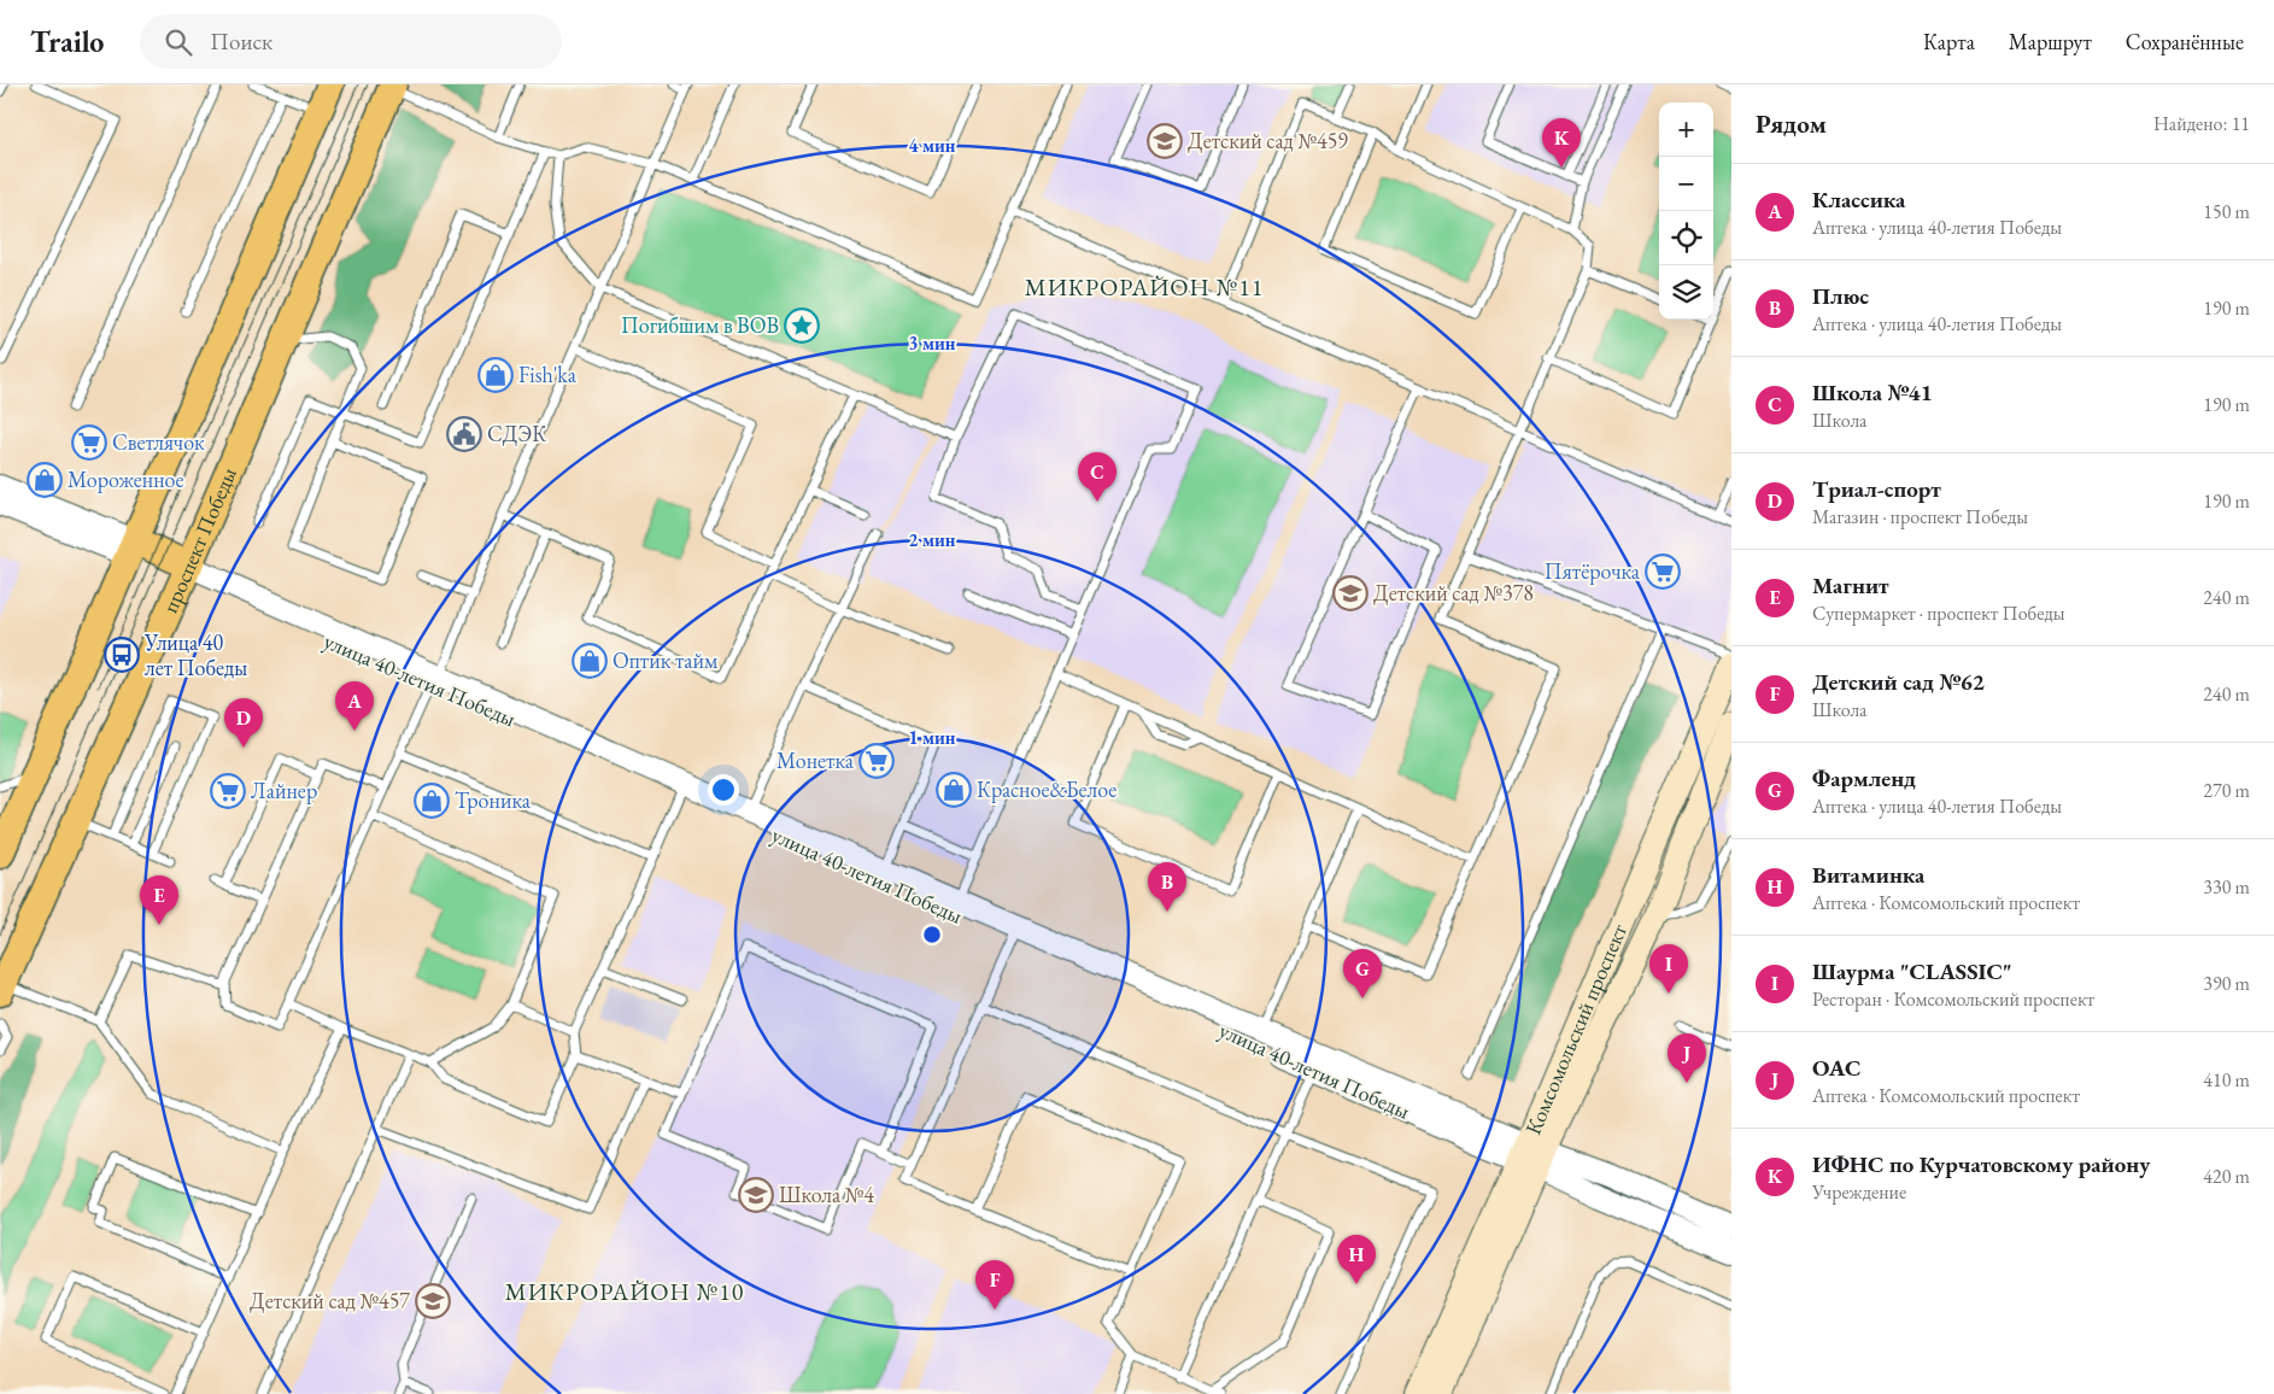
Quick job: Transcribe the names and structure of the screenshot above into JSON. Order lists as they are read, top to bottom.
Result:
{
  "streets": {
    "main road": ["проспект Победы", "улица 40-летия Победы", "Комсомольский проспект"]
  },
  "crossings": [
    ["проспект Победы", "улица 40-летия Победы"],
    ["улица 40-летия Победы", "Комсомольский проспект"]
  ],
  "districts": ["МИКРОРАЙОН №11", "МИКРОРАЙОН №10"],
  "places": {
    "school or university": [
      "Детский сад №459",
      "Детский сад №378",
      "Школа №4",
      "Детский сад №457"
    ],
    "place": ["Погибшим в ВОВ"],
    "shop": [
      "Fish'ka",
      "Мороженное",
      "Оптик тайм",
      "Красное&Белое",
      "Троника"
    ],
    "public building": ["СДЭК"],
    "supermarket": [
      "Светлячок",
      "Пятёрочка",
      "Монетка",
      "Лайнер"
    ],
    "bus stop": ["Улица 40 лет Победы"]
  },
  "page": {
    "header": "Trailo",
    "search": "Поиск",
    "nav": ["Карта", "Маршрут", "Сохранённые"],
    "heading": ["Рядом", "Найдено: 11"],
    "map_buttons": ["+", "−"],
    "pins": [
      "K",
      "C",
      "A",
      "D",
      "B",
      "E",
      "I",
      "G",
      "J",
      "H",
      "F"
    ],
    "list": [
      {
        "mark": "A",
        "name": "Классика",
        "note": "Аптека · улица 40-летия Победы",
        "value": "150 m"
      },
      {
        "mark": "B",
        "name": "Плюс",
        "note": "Аптека · улица 40-летия Победы",
        "value": "190 m"
      },
      {
        "mark": "C",
        "name": "Школа №41",
        "note": "Школа",
        "value": "190 m"
      },
      {
        "mark": "D",
        "name": "Tриал-спорт",
        "note": "Магазин · проспект Победы",
        "value": "190 m"
      },
      {
        "mark": "E",
        "name": "Магнит",
        "note": "Супермаркет · проспект Победы",
        "value": "240 m"
      },
      {
        "mark": "F",
        "name": "Детский сад №62",
        "note": "Школа",
        "value": "240 m"
      },
      {
        "mark": "G",
        "name": "Фармленд",
        "note": "Аптека · улица 40-летия Победы",
        "value": "270 m"
      },
      {
        "mark": "H",
        "name": "Витаминка",
        "note": "Аптека · Комсомольский проспект",
        "value": "330 m"
      },
      {
        "mark": "I",
        "name": "Шаурма \"CLASSIC\"",
        "note": "Ресторан · Комсомольский проспект",
        "value": "390 m"
      },
      {
        "mark": "J",
        "name": "ОАС",
        "note": "Аптека · Комсомольский проспект",
        "value": "410 m"
      },
      {
        "mark": "K",
        "name": "ИФНС по Курчатовскому району",
        "note": "Учреждение",
        "value": "420 m"
      }
    ]
  },
  "rings": [
    "4 мин",
    "3 мин",
    "2 мин",
    "1 мин"
  ]
}
